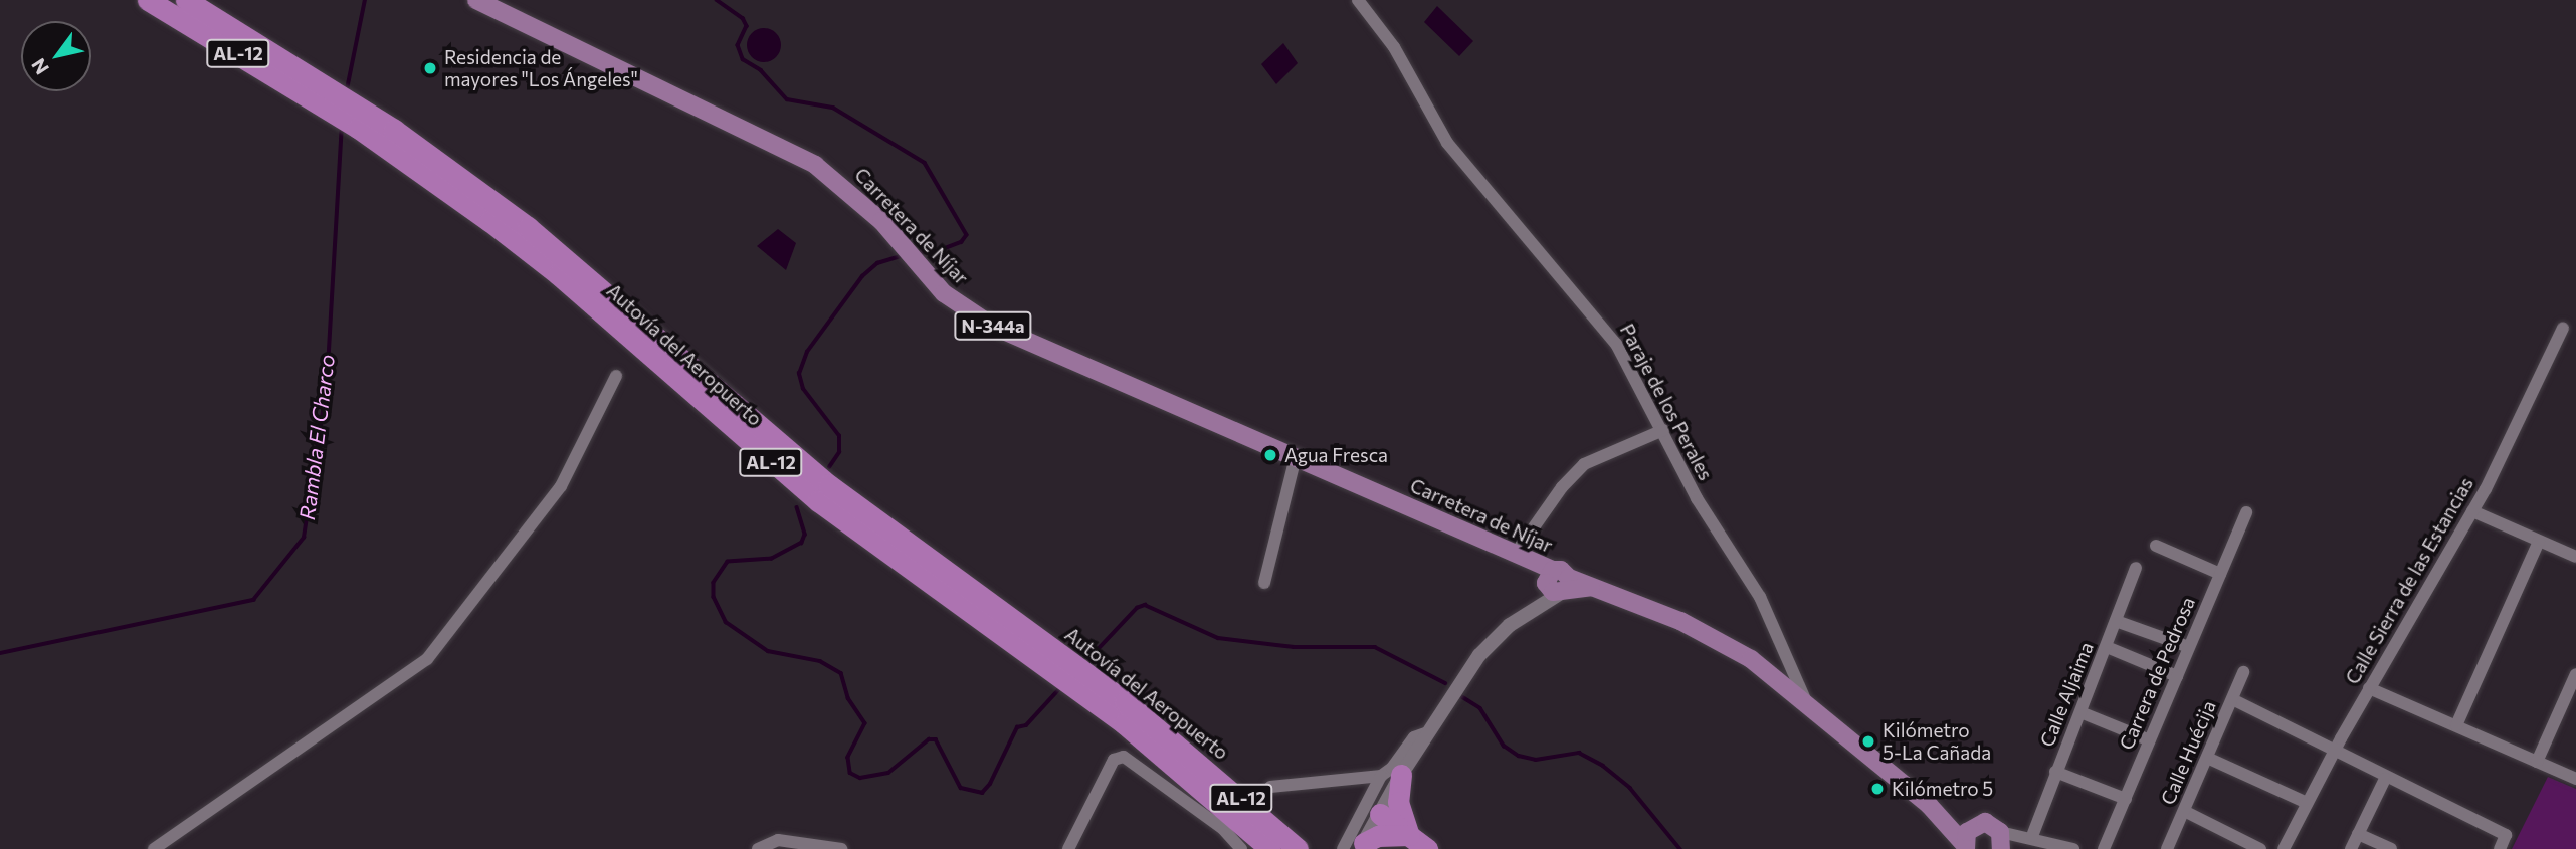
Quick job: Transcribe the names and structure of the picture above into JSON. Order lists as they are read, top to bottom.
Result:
{
  "streets": {
    "highway": ["AL-12", "Autovía del Aeropuerto"],
    "main road": ["Carretera de Níjar", "N-344a"],
    "street": [
      "Paraje de los Perales",
      "Calle Sierra de las Estancias",
      "Carrera de Pedrosa",
      "Calle Aljaima",
      "Calle Huécija"
    ]
  },
  "crossings": [
    ["Carretera de Níjar", "Paraje de los Perales"]
  ],
  "water": ["Rambla El Charco"],
  "places": [
    "Residencia de mayores \"Los Ángeles\"",
    "Agua Fresca",
    "Kilómetro 5-La Cañada",
    "Kilómetro 5"
  ],
  "north": "bottom left"
}
